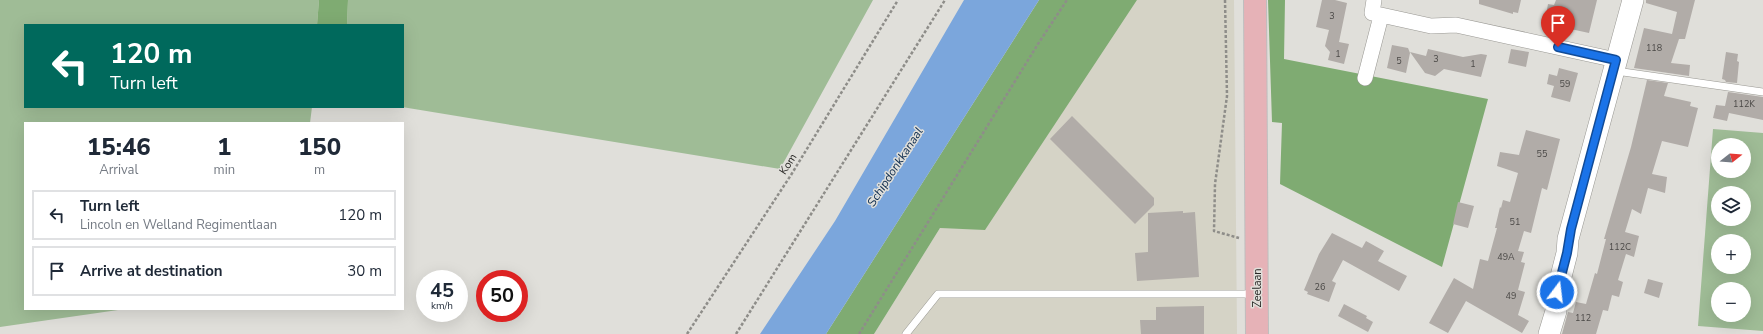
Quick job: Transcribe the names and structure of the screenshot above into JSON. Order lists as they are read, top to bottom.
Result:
{
  "streets": {
    "main road": ["Zeelaan"],
    "path": ["Kom"]
  },
  "water": ["Schipdonkkanaal"],
  "house_numbers": [
    "3",
    "118",
    "1",
    "3",
    "5",
    "1",
    "59",
    "112K",
    "55",
    "51",
    "112C",
    "49A",
    "26",
    "49",
    "112"
  ],
  "north": "right",
  "page": {
    "turn": ["120 m", "Turn left"],
    "eta": [
      "15:46",
      "Arrival",
      "1",
      "min",
      "150",
      "m"
    ],
    "map_buttons": ["+", "−"],
    "list": [
      {
        "name": "Turn left",
        "note": "Lincoln en Welland Regimentlaan",
        "value": "120 m"
      },
      {
        "name": "Arrive at destination",
        "value": "30 m"
      }
    ],
    "speed": "45 km/h",
    "limit": "50"
  }
}
